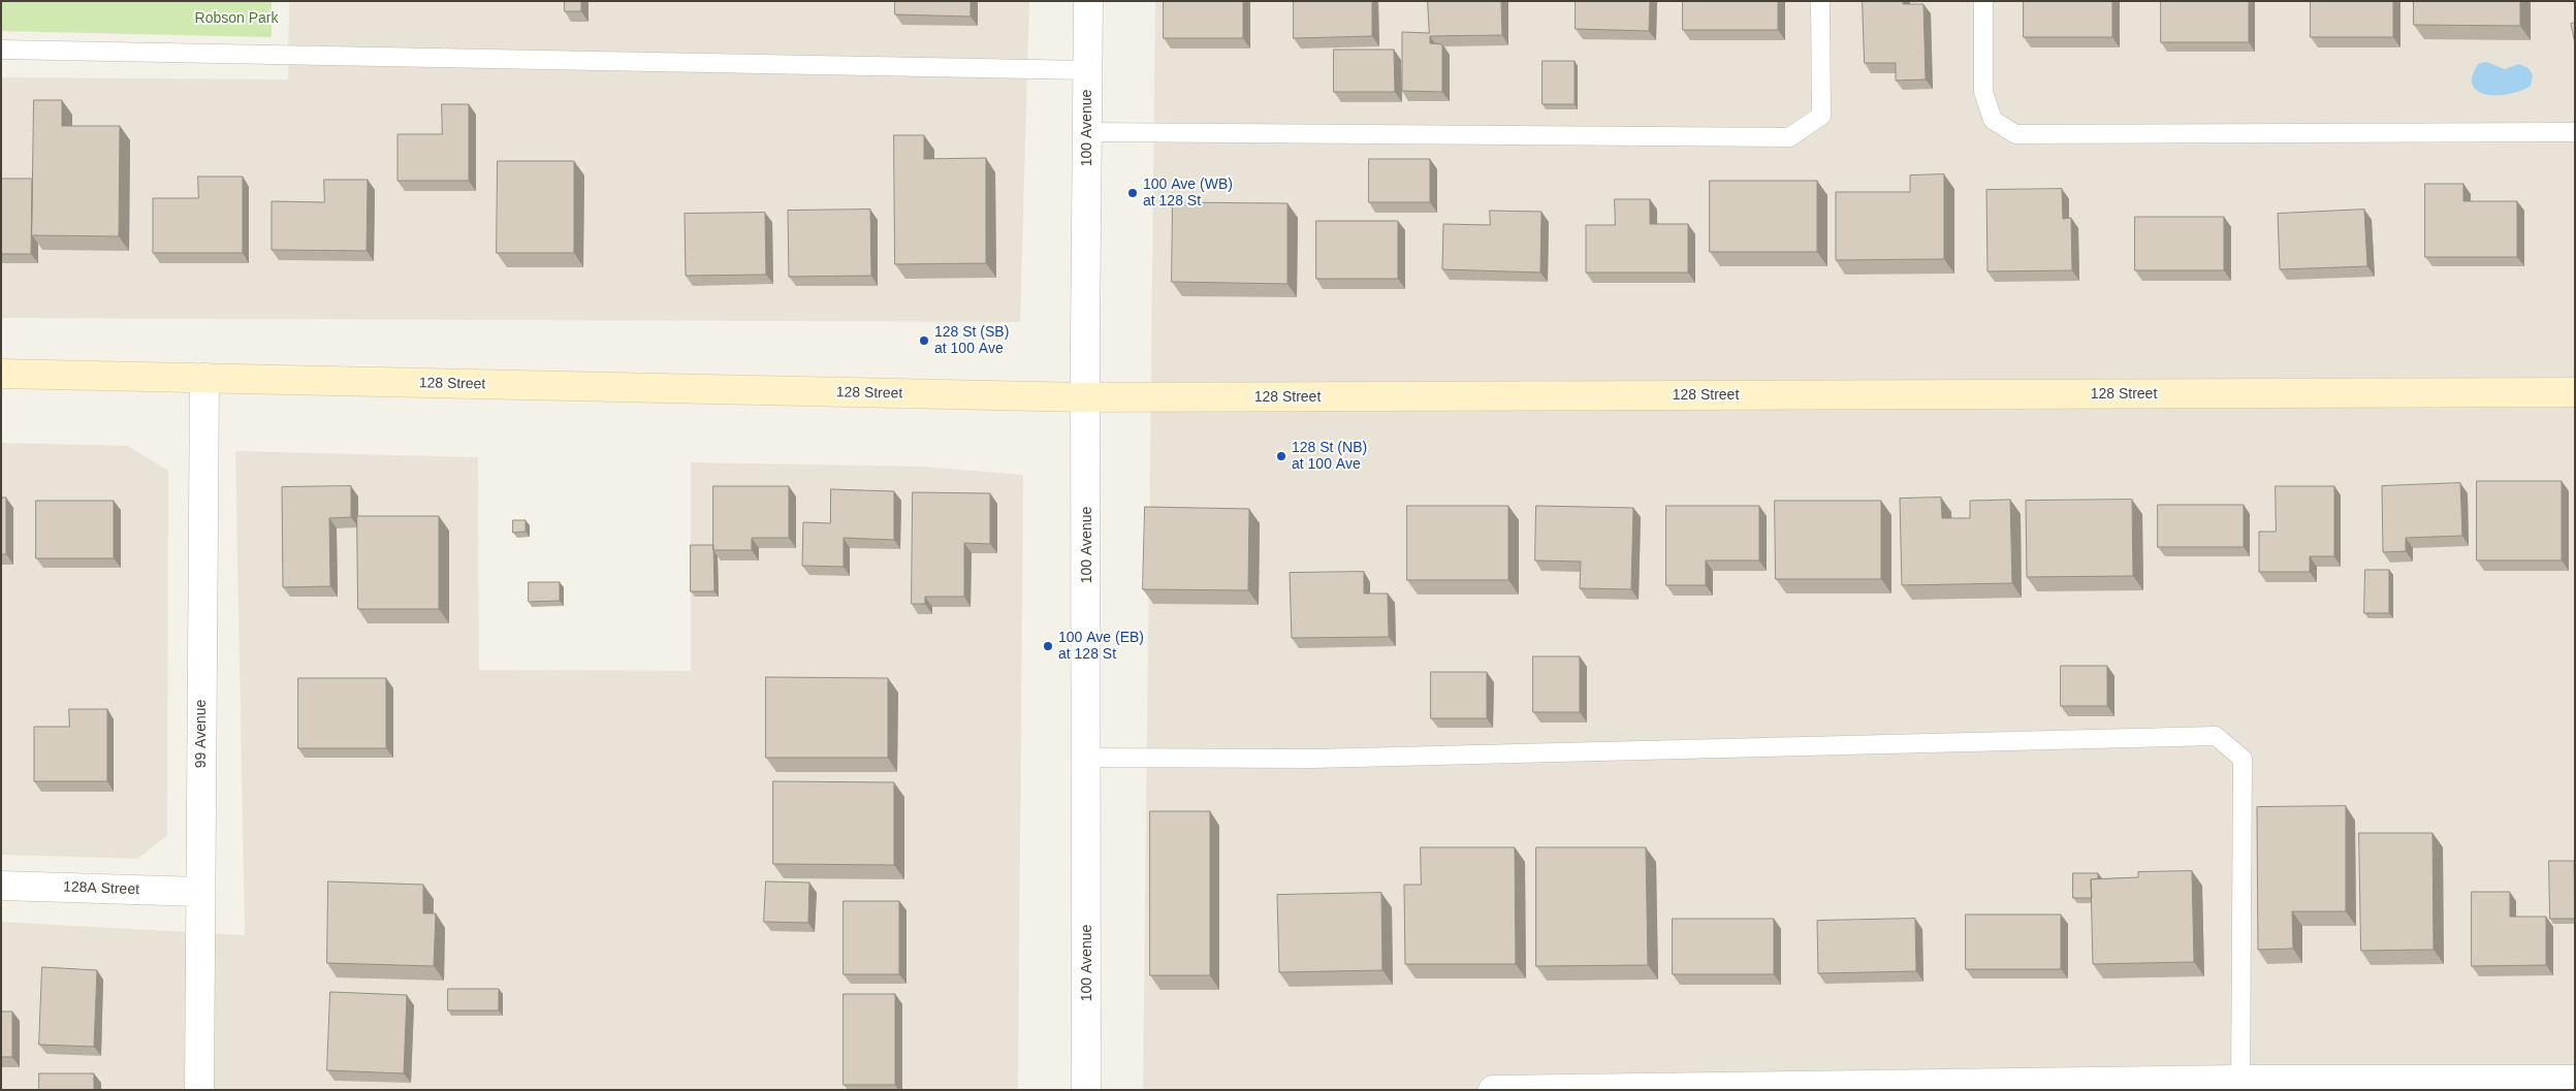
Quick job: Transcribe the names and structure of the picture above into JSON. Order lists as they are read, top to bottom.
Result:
{
  "streets": {
    "main road": ["128 Street"],
    "street": ["100 Avenue", "99 Avenue", "128A Street"]
  },
  "crossings": [
    ["100 Avenue", "128 Street"],
    ["128 Street", "99 Avenue"],
    ["99 Avenue", "128A Street"]
  ],
  "parks": ["Robson Park"],
  "places": [
    "100 Ave (WB) at 128 St",
    "128 St (SB) at 100 Ave",
    "128 St (NB) at 100 Ave",
    "100 Ave (EB) at 128 St"
  ]
}
